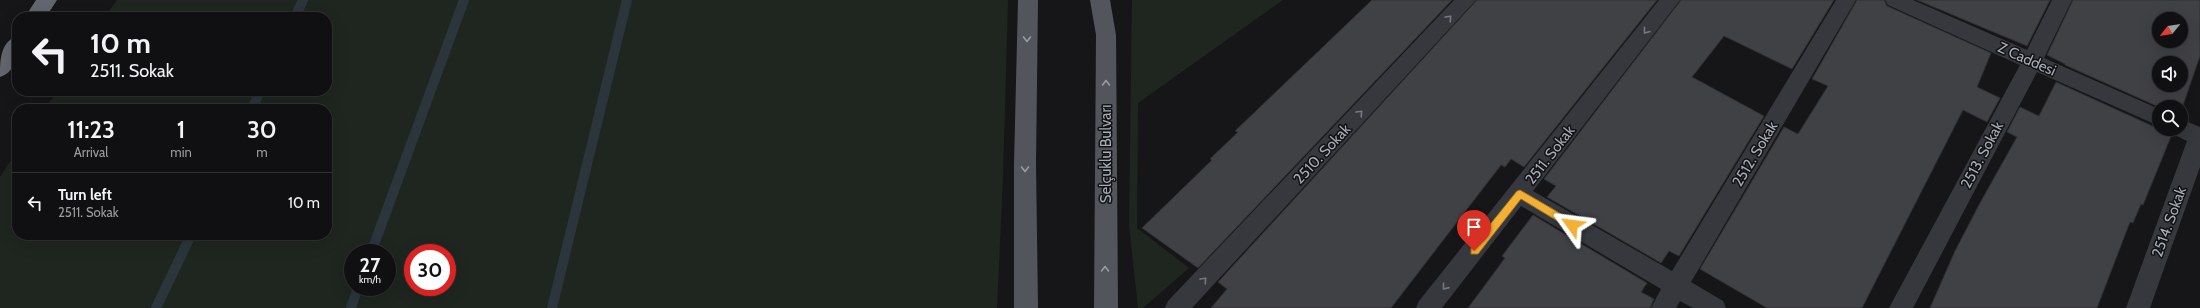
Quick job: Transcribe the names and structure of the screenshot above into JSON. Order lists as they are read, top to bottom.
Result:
{
  "streets": {
    "main road": ["Selçuklu Bulvarı"],
    "street": [
      "Z Caddesi",
      "2510. Sokak",
      "2512. Sokak",
      "2511. Sokak",
      "2513. Sokak",
      "2514. Sokak"
    ]
  },
  "crossings": [
    ["Z Caddesi", "2513. Sokak"]
  ],
  "one_way": ["2510. Sokak", "2511. Sokak"],
  "north": "bottom left",
  "page": {
    "turn": ["10 m", "2511. Sokak"],
    "eta": [
      "11:23",
      "Arrival",
      "1",
      "min",
      "30",
      "m"
    ],
    "list": [
      {
        "name": "Turn left",
        "note": "2511. Sokak",
        "value": "10 m"
      }
    ],
    "speed": "27 km/h",
    "limit": "30"
  }
}
